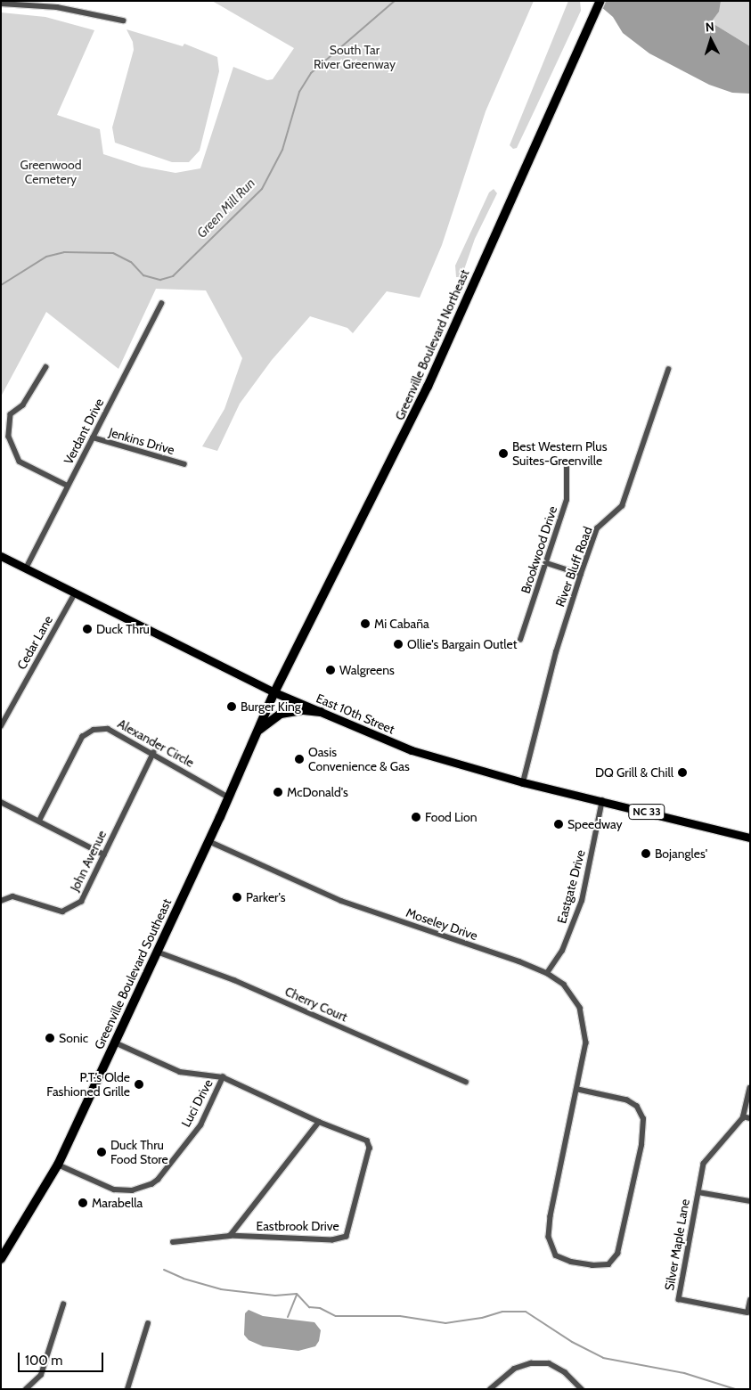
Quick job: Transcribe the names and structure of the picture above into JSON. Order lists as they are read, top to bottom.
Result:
{
  "streets": {
    "highway": ["Greenville Boulevard Northeast", "Greenville Boulevard Southeast"],
    "main road": ["East 10th Street", "NC 33"],
    "street": [
      "Verdant Drive",
      "Jenkins Drive",
      "Brookwood Drive",
      "River Bluff Road",
      "Cedar Lane",
      "Alexander Circle",
      "John Avenue",
      "Eastgate Drive",
      "Moseley Drive",
      "Cherry Court",
      "Luci Drive",
      "Eastbrook Drive",
      "Silver Maple Lane"
    ]
  },
  "crossings": [
    ["Greenville Boulevard Northeast", "East 10th Street"],
    ["Greenville Boulevard Northeast", "Greenville Boulevard Southeast"],
    ["Verdant Drive", "Jenkins Drive"],
    ["Verdant Drive", "East 10th Street"],
    ["River Bluff Road", "East 10th Street"],
    ["Cedar Lane", "East 10th Street"],
    ["East 10th Street", "Eastgate Drive"],
    ["East 10th Street", "Greenville Boulevard Southeast"],
    ["Alexander Circle", "John Avenue"],
    ["Alexander Circle", "Greenville Boulevard Southeast"],
    ["Eastgate Drive", "Moseley Drive"],
    ["Moseley Drive", "Greenville Boulevard Southeast"],
    ["Greenville Boulevard Southeast", "Cherry Court"],
    ["Greenville Boulevard Southeast", "Luci Drive"],
    ["Greenville Boulevard Southeast", "Eastbrook Drive"],
    ["Luci Drive", "Eastbrook Drive"]
  ],
  "water": ["Green Mill Run"],
  "parks": ["South Tar River Greenway", "Greenwood Cemetery"],
  "places": [
    "Best Western Plus Suites-Greenville",
    "Mi Cabaña",
    "Duck Thru",
    "Ollie's Bargain Outlet",
    "Walgreens",
    "Burger King",
    "Oasis Convenience & Gas",
    "DQ Grill & Chill",
    "McDonald's",
    "Food Lion",
    "Speedway",
    "Bojangles'",
    "Parker's",
    "Sonic",
    "P.T.’s Olde Fashioned Grille",
    "Duck Thru Food Store",
    "Marabella"
  ],
  "scale_bar": "100 m",
  "north": "top"
}
